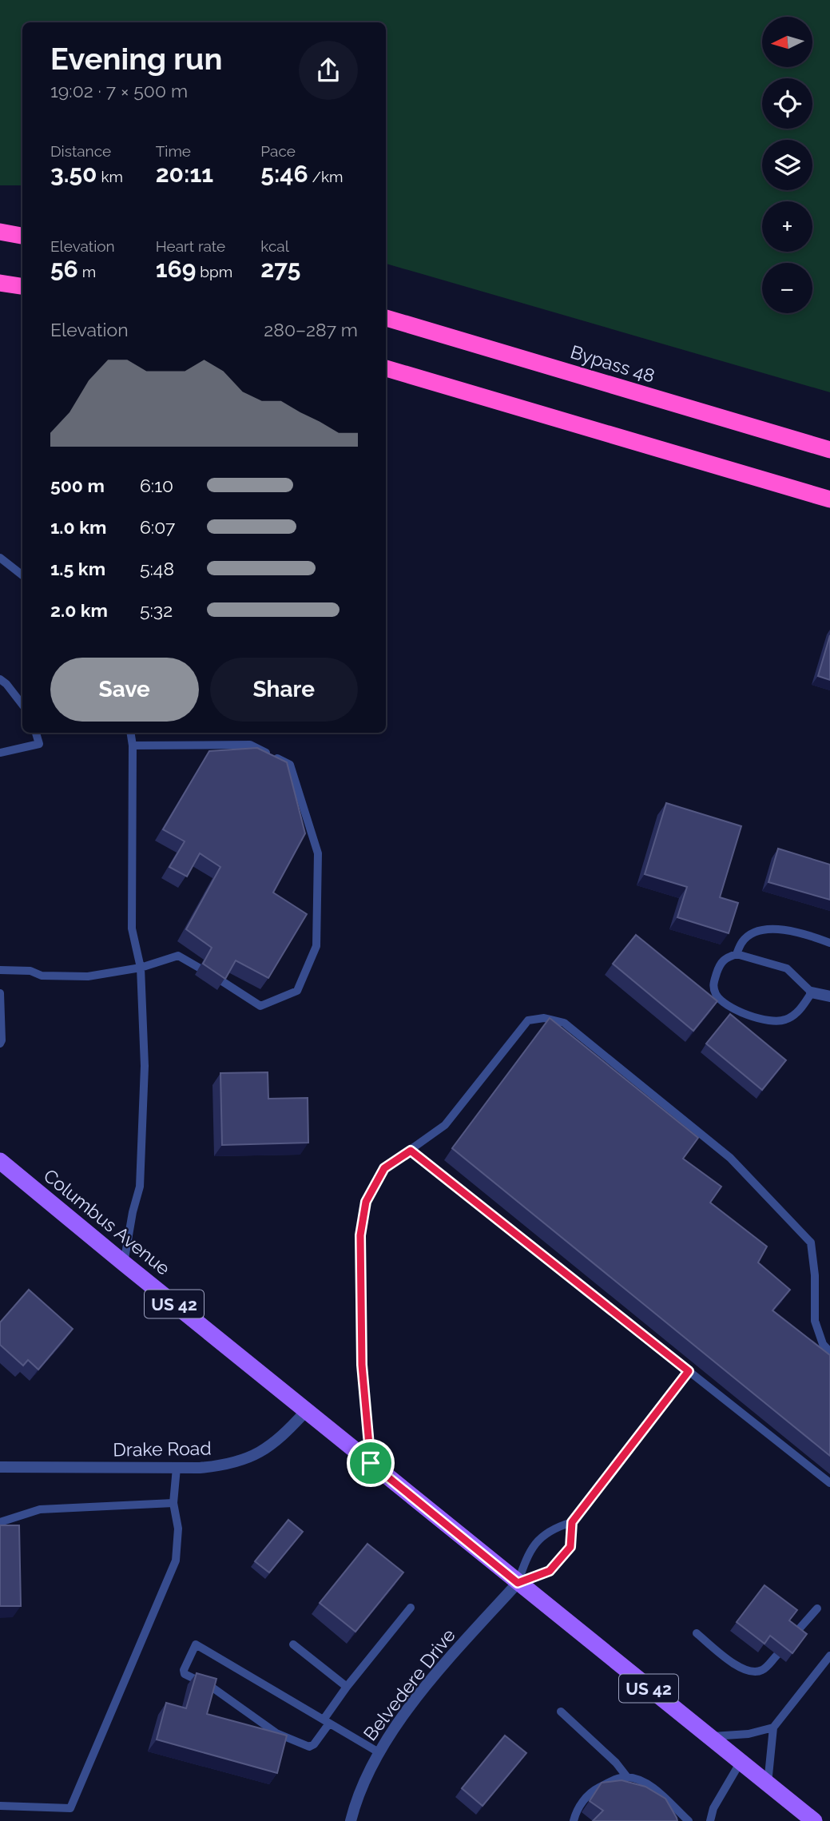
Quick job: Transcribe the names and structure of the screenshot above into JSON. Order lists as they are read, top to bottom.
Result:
{
  "streets": {
    "highway": ["Bypass 48"],
    "main road": ["Columbus Avenue", "US 42"],
    "street": ["Drake Road", "Belvedere Drive"]
  },
  "crossings": [
    ["Columbus Avenue", "Drake Road"],
    ["Columbus Avenue", "Belvedere Drive"]
  ],
  "north": "left",
  "page": {
    "map_buttons": ["+", "−"],
    "heading": ["Evening run", "19:02 · 7 × 500 m"],
    "stats": [
      ["Distance", "3.50 km"],
      ["Time", "20:11"],
      ["Pace", "5:46 /km"],
      ["Elevation", "56 m"],
      ["Heart rate", "169 bpm"],
      ["kcal", "275"]
    ],
    "chart": ["Elevation", "280–287 m"],
    "list": [
      {
        "name": "500 m",
        "note": "6:10"
      },
      {
        "name": "1.0 km",
        "note": "6:07"
      },
      {
        "name": "1.5 km",
        "note": "5:48"
      },
      {
        "name": "2.0 km",
        "note": "5:32"
      }
    ],
    "buttons": ["Save", "Share"]
  }
}
